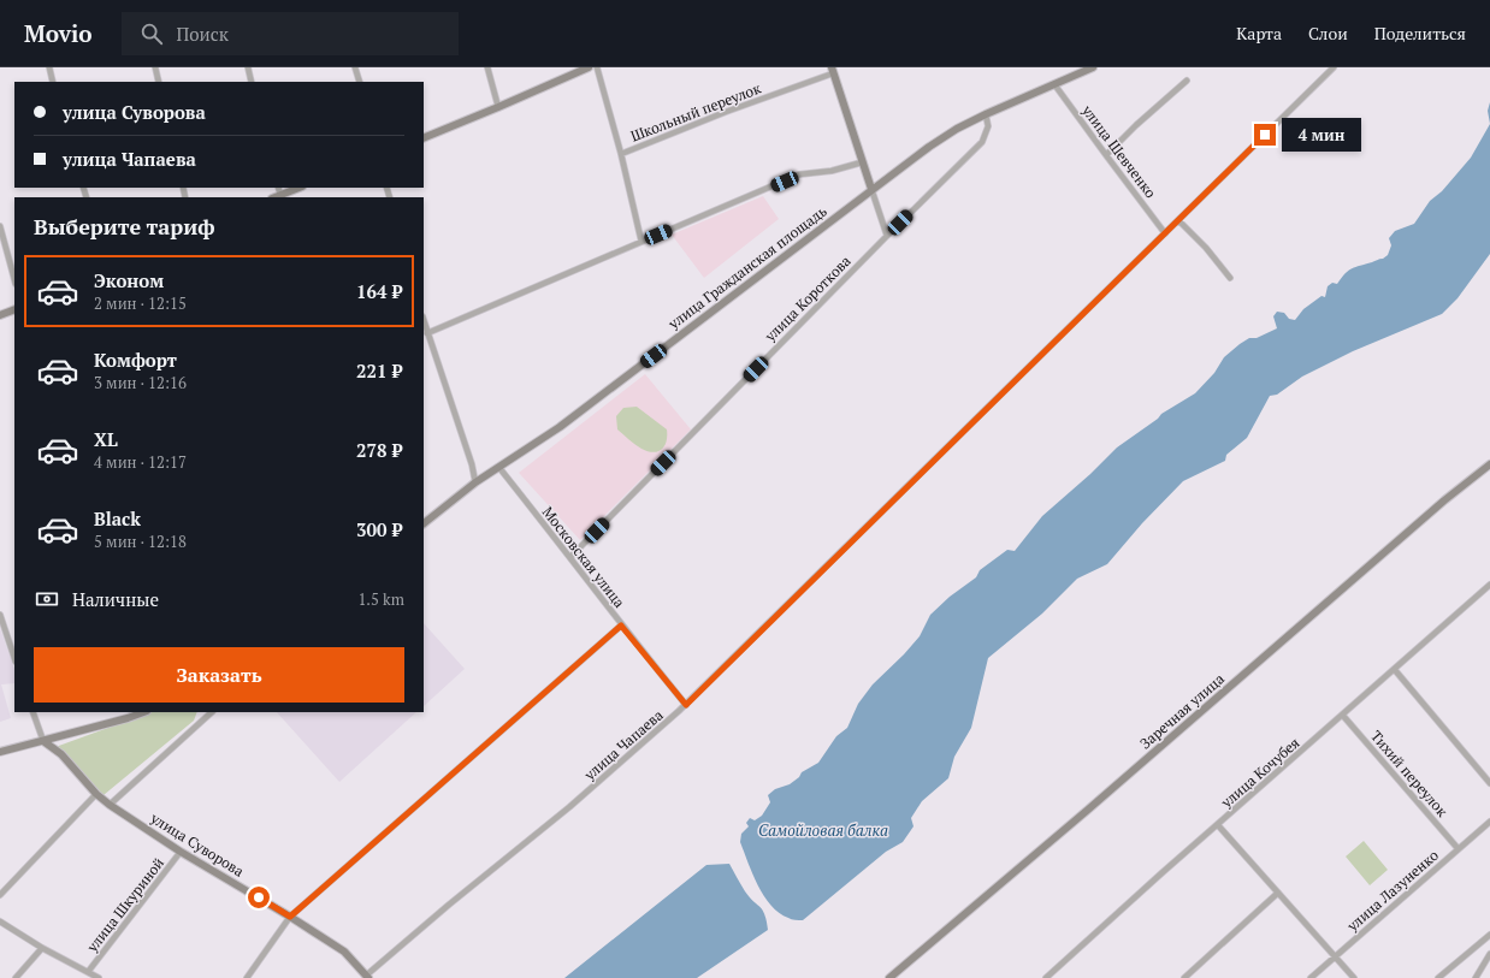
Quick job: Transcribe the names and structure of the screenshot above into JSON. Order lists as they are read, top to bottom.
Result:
{
  "streets": {
    "street": [
      "Школьный переулок",
      "улица Шевченко",
      "улица Гражданская площадь",
      "улица Короткова",
      "Московская улица",
      "Заречная улица",
      "улица Чапаева",
      "улица Кочубея",
      "Тихий переулок",
      "улица Суворова",
      "улица Лазуненко",
      "улица Шкуриной"
    ]
  },
  "crossings": [
    ["улица Шевченко", "улица Чапаева"],
    ["улица Гражданская площадь", "Московская улица"],
    ["улица Короткова", "Московская улица"],
    ["Московская улица", "улица Чапаева"],
    ["улица Чапаева", "улица Суворова"],
    ["улица Кочубея", "Тихий переулок"],
    ["Тихий переулок", "улица Лазуненко"],
    ["улица Суворова", "улица Шкуриной"]
  ],
  "water": ["Самойловая балка"],
  "page": {
    "header": "Movio",
    "search": "Поиск",
    "nav": ["Карта", "Слои", "Поделиться"],
    "banner": ["улица Суворова", "улица Чапаева"],
    "bubble": "4 мин",
    "heading": "Выберите тариф",
    "list": [
      {
        "name": "Эконом",
        "note": "2 мин · 12:15",
        "value": "164 ₽"
      },
      {
        "name": "Комфорт",
        "note": "3 мин · 12:16",
        "value": "221 ₽"
      },
      {
        "name": "XL",
        "note": "4 мин · 12:17",
        "value": "278 ₽"
      },
      {
        "name": "Black",
        "note": "5 мин · 12:18",
        "value": "300 ₽"
      }
    ],
    "pay": ["Наличные", "1.5 km"],
    "buttons": "Заказать"
  }
}
